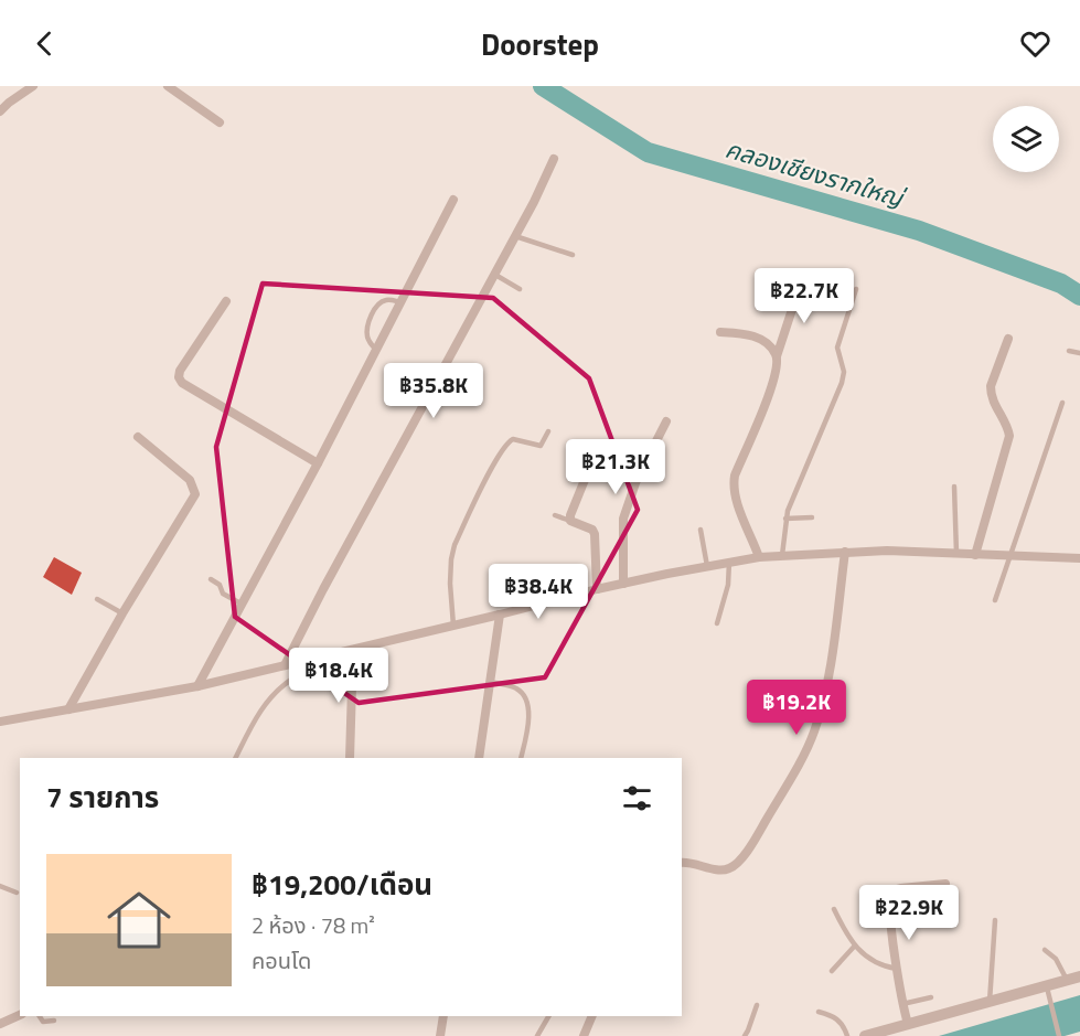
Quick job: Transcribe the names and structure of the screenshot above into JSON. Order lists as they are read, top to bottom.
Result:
{
  "water": ["คลองเชียงรากใหญ่"],
  "page": {
    "header": "Doorstep",
    "price": [
      "฿22.7K",
      "฿35.8K",
      "฿21.3K",
      "฿38.4K",
      "฿18.4K",
      "฿19.2K",
      "฿22.9K"
    ],
    "heading": "7 รายการ",
    "list": [
      {
        "name": "฿19,200/เดือน",
        "note": "2 ห้อง · 78 m² · คอนโด"
      }
    ]
  }
}
